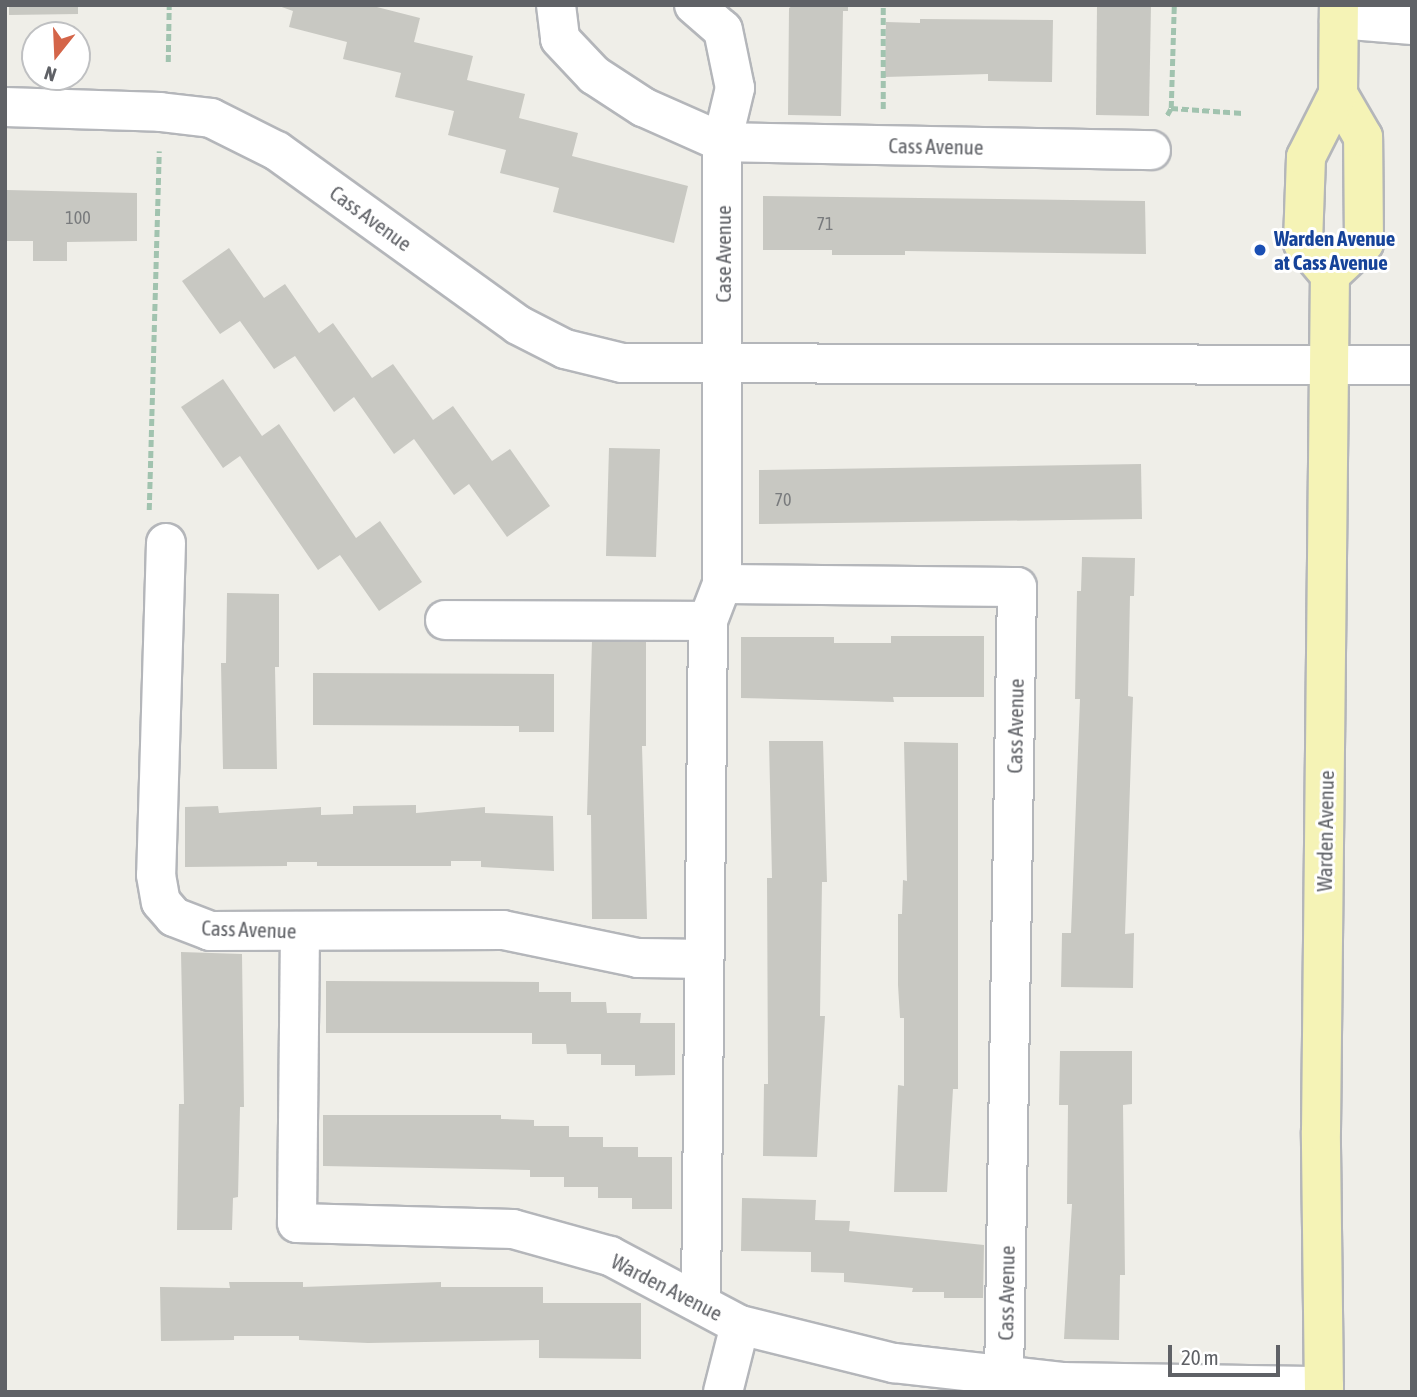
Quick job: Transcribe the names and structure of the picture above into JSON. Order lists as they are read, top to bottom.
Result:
{
  "streets": {
    "main road": ["Warden Avenue"],
    "street": ["Cass Avenue", "Case Avenue"]
  },
  "crossings": [
    ["Cass Avenue", "Case Avenue"],
    ["Cass Avenue", "Warden Avenue"]
  ],
  "places": ["Warden Avenue at Cass Avenue"],
  "house_numbers": ["100", "71", "70"],
  "scale_bar": "20 m",
  "north": "bottom"
}
